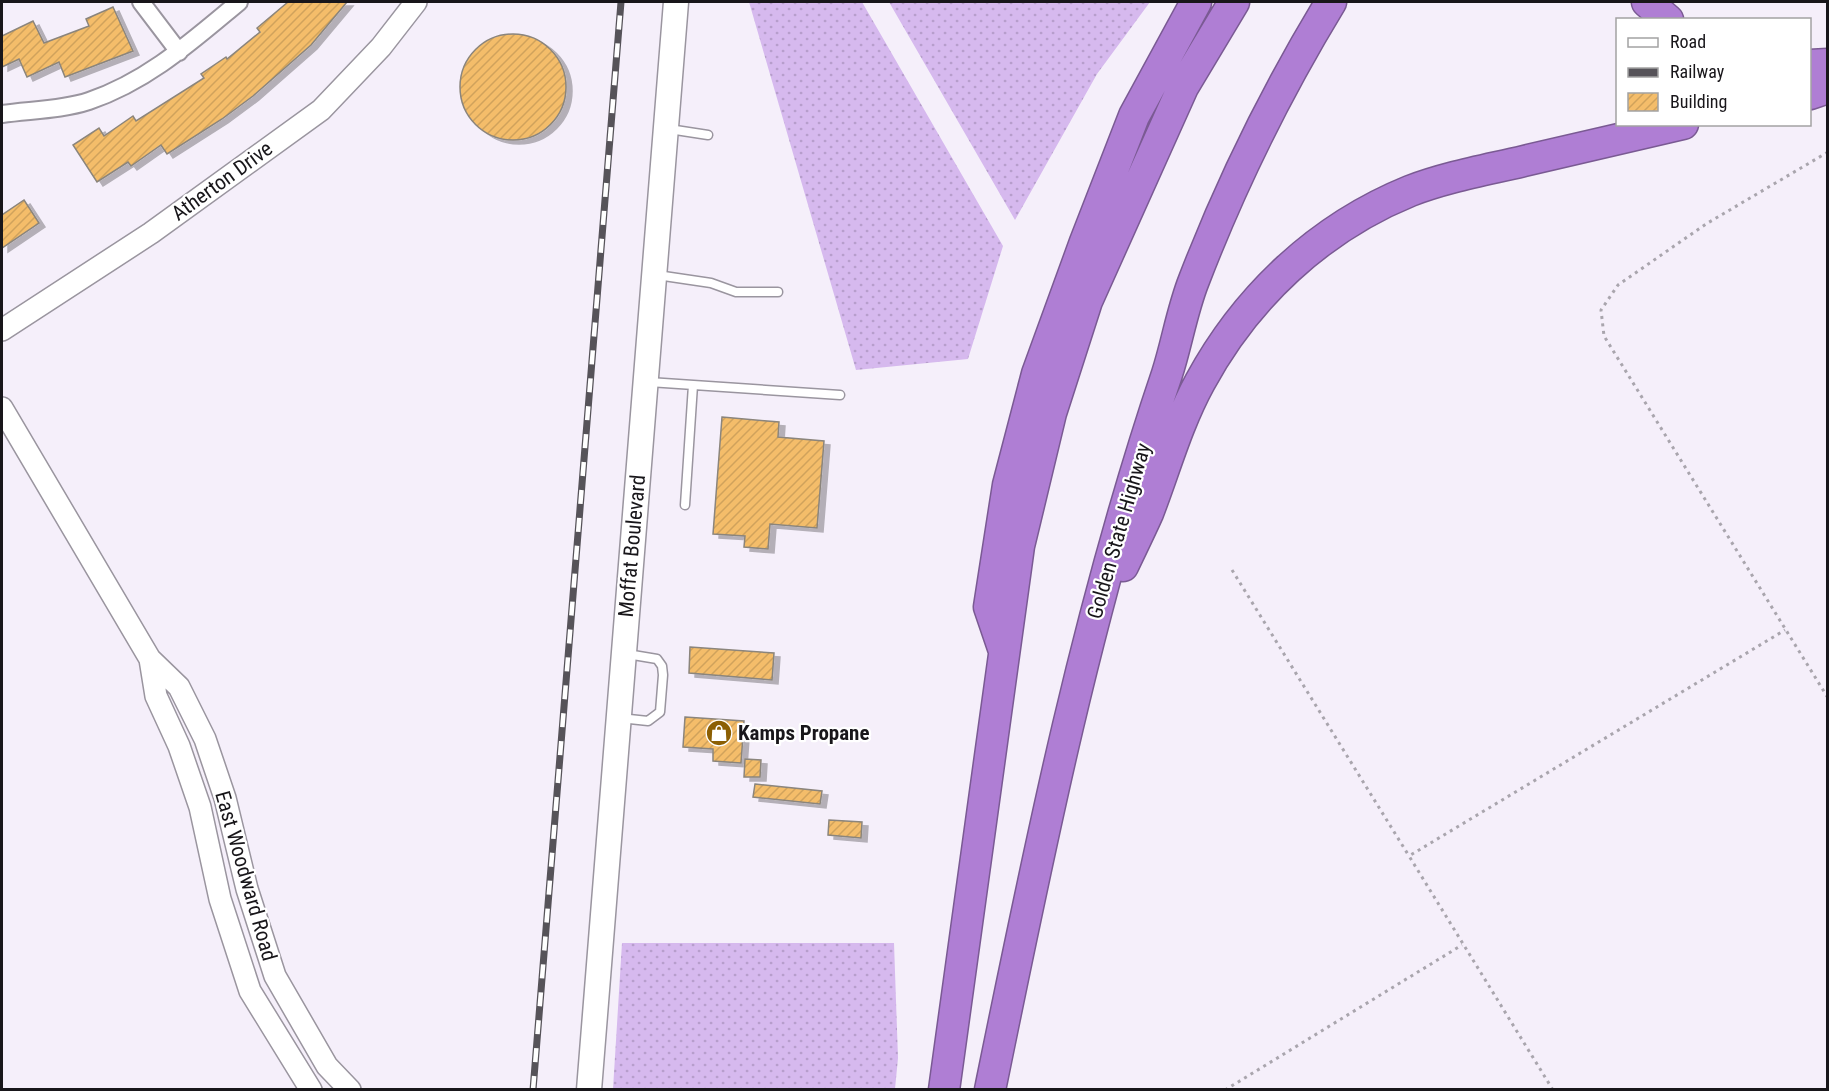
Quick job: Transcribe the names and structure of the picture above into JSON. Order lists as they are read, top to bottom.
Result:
{
  "streets": {
    "highway": ["Golden State Highway"],
    "main road": ["Moffat Boulevard"],
    "street": ["Atherton Drive", "East Woodward Road"]
  },
  "places": {
    "shop": ["Kamps Propane"]
  },
  "legend": ["Road", "Railway", "Building"]
}
